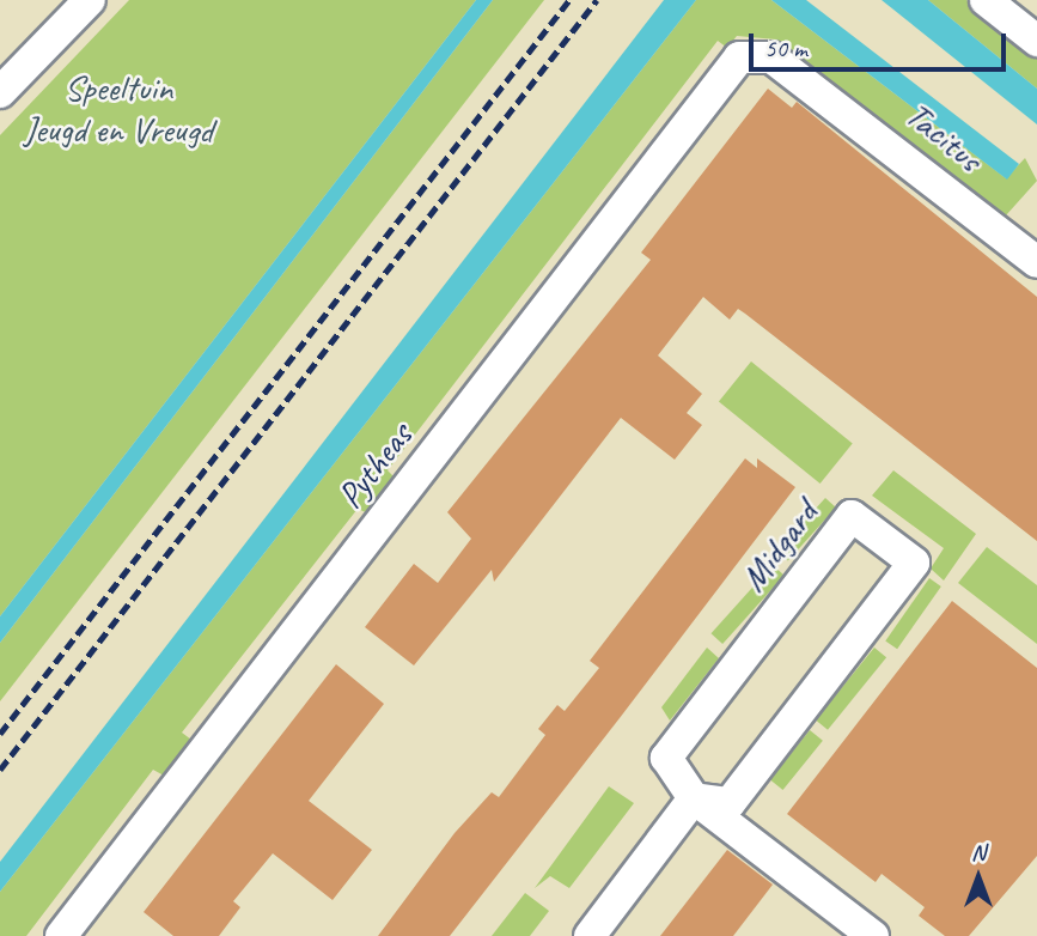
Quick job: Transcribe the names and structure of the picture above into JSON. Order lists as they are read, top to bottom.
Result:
{
  "streets": {
    "street": ["Tacitus", "Pytheas", "Midgard"]
  },
  "crossings": [
    ["Tacitus", "Pytheas"]
  ],
  "parks": ["Speeltuin Jeugd en Vreugd"],
  "scale_bar": "50 m",
  "north": "top"
}
